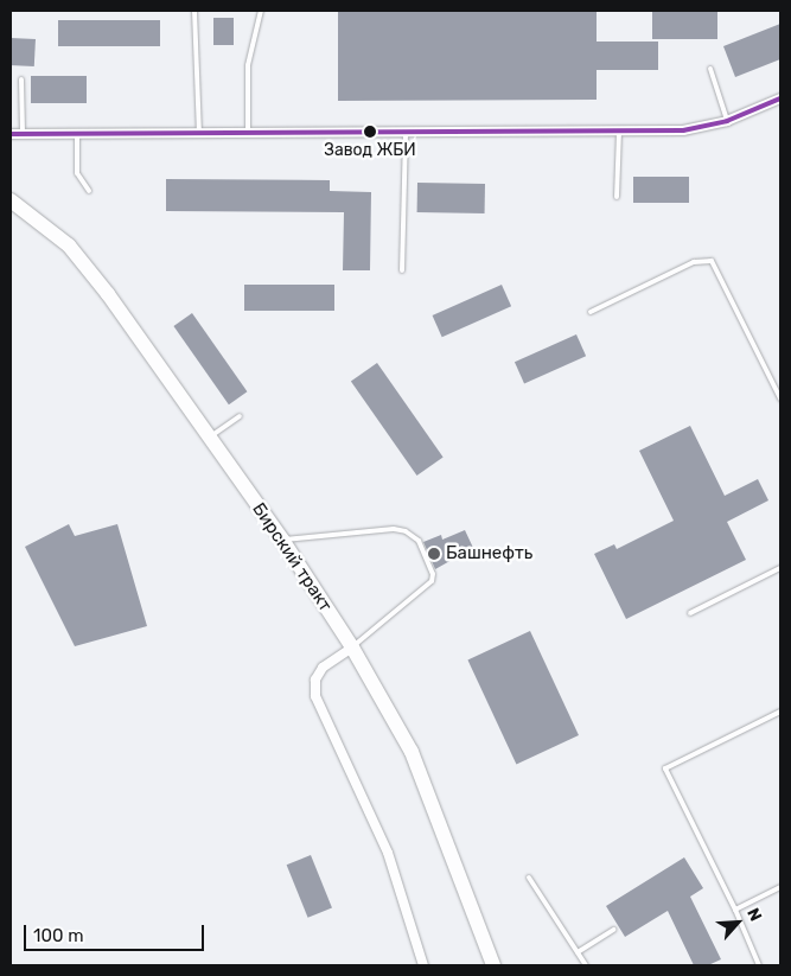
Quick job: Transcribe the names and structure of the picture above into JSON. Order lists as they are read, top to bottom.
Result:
{
  "streets": {
    "main road": ["Бирский тракт"]
  },
  "places": ["Завод ЖБИ", "Башнефть"],
  "scale_bar": "100 m",
  "north": "top right"
}
